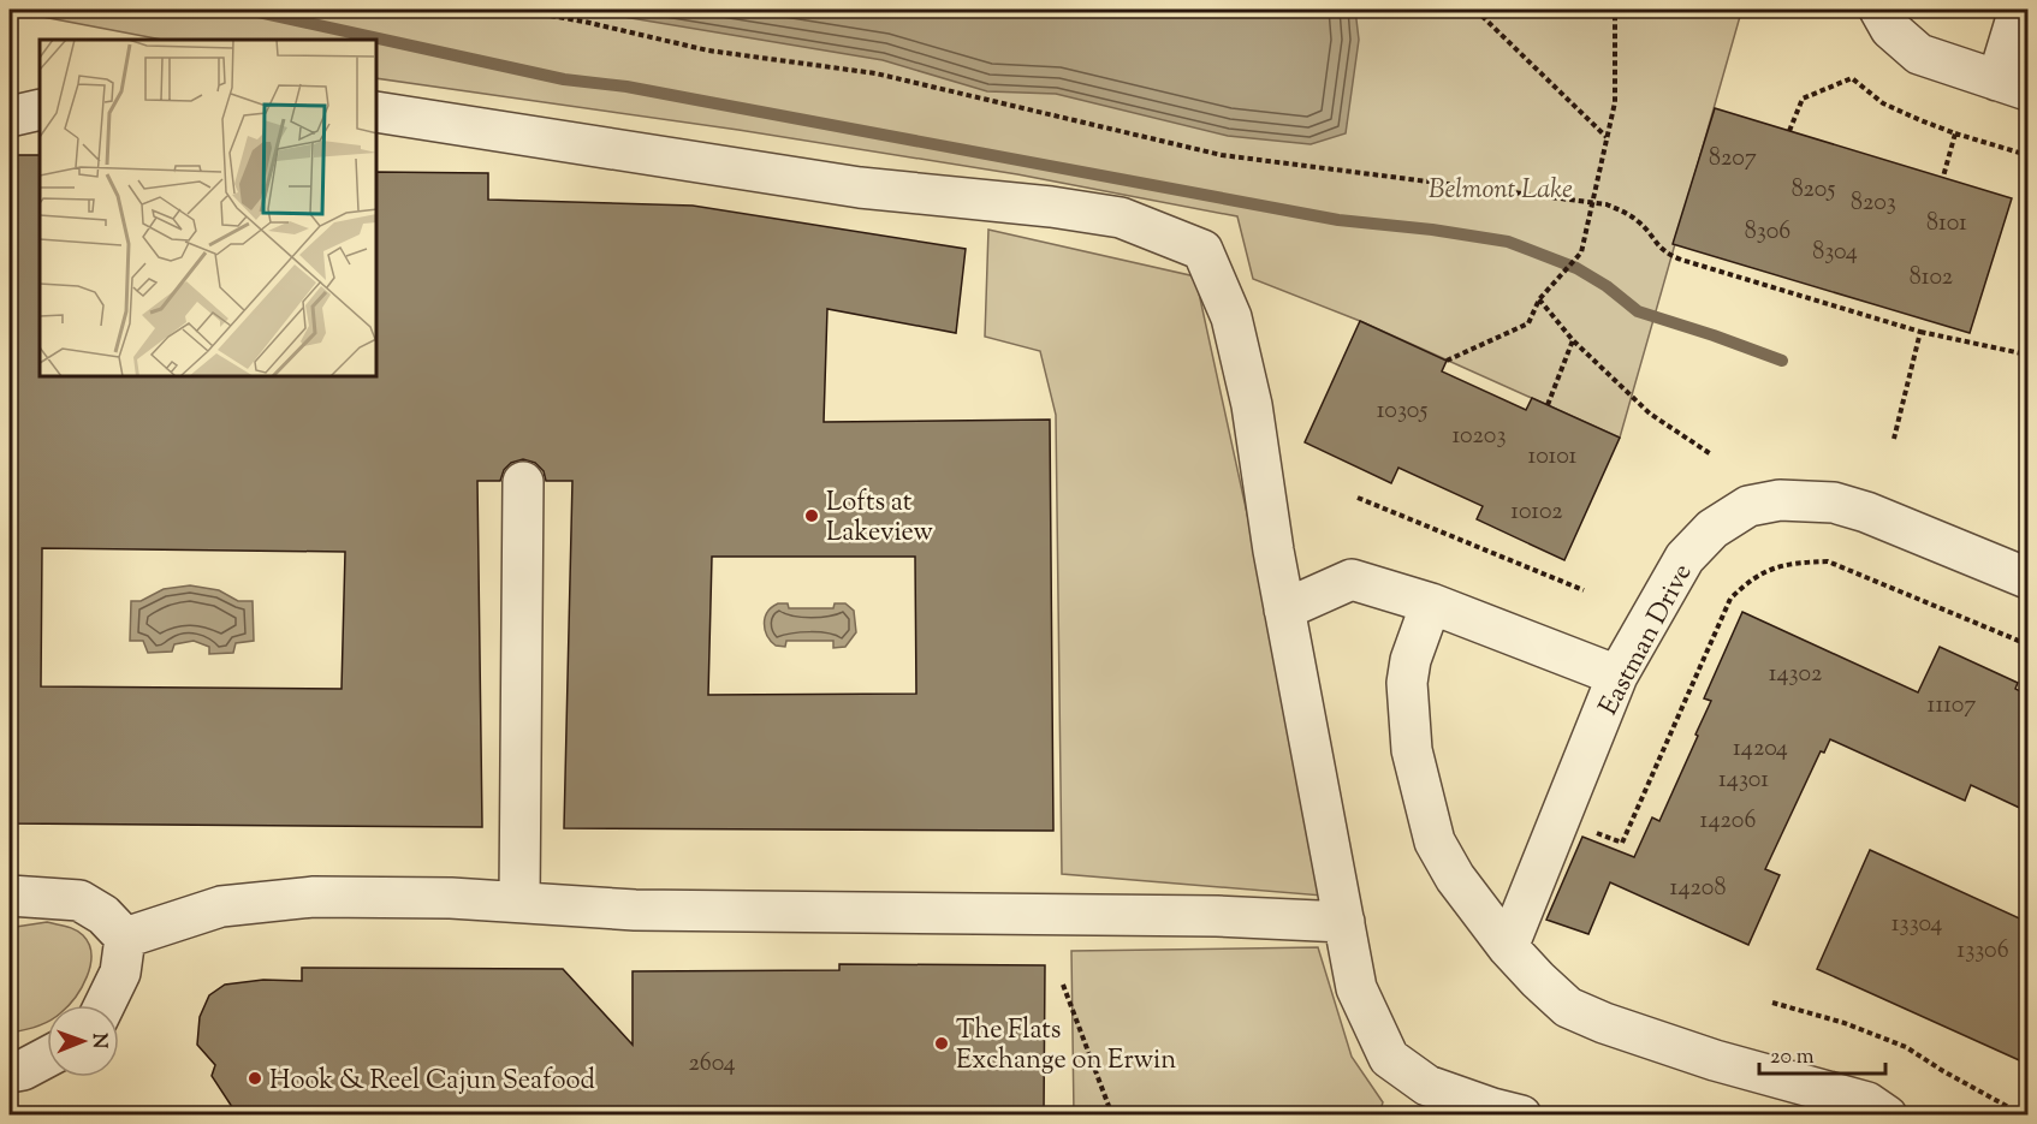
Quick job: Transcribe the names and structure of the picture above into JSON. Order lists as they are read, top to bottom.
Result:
{
  "streets": {
    "street": ["Eastman Drive"]
  },
  "parks": ["Belmont Lake"],
  "places": ["Lofts at Lakeview", "The Flats Exchange on Erwin", "Hook & Reel Cajun Seafood"],
  "house_numbers": [
    "8207",
    "8205",
    "8203",
    "8101",
    "8306",
    "8304",
    "8102",
    "10305",
    "10203",
    "10101",
    "10102",
    "14302",
    "11107",
    "14204",
    "14301",
    "14206",
    "14208",
    "13304",
    "13306",
    "2604"
  ],
  "scale_bar": "20 m",
  "north": "right"
}
